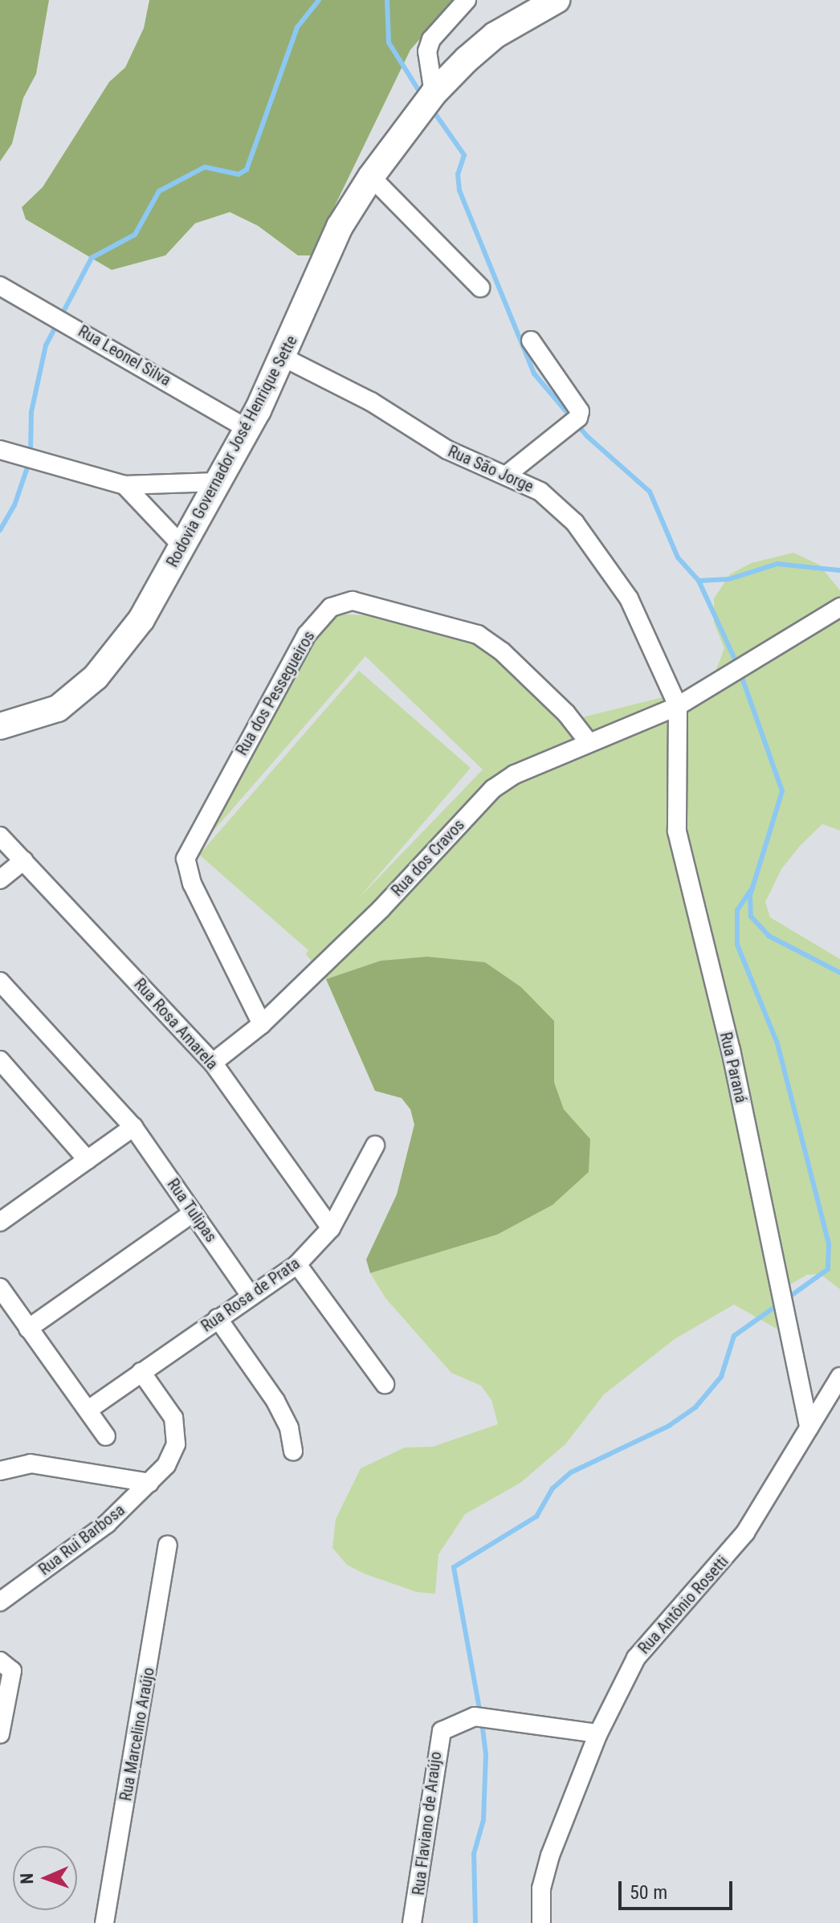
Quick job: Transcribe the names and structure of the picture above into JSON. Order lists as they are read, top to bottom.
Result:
{
  "streets": {
    "main road": ["Rodovia Governador José Henrique Sette"],
    "street": [
      "Rua Leonel Silva",
      "Rua São Jorge",
      "Rua dos Pessegueiros",
      "Rua dos Cravos",
      "Rua Rosa Amarela",
      "Rua Paraná",
      "Rua Tulipas",
      "Rua Rosa de Prata",
      "Rua Rui Barbosa",
      "Rua Antônio Rosetti",
      "Rua Marcelino Araújo",
      "Rua Flaviano de Araújo"
    ]
  },
  "crossings": [
    ["Rua Leonel Silva", "Rodovia Governador José Henrique Sette"],
    ["Rodovia Governador José Henrique Sette", "Rua São Jorge"],
    ["Rua São Jorge", "Rua dos Cravos"],
    ["Rua São Jorge", "Rua Paraná"],
    ["Rua dos Pessegueiros", "Rua dos Cravos"],
    ["Rua dos Cravos", "Rua Rosa Amarela"],
    ["Rua dos Cravos", "Rua Paraná"],
    ["Rua Rosa Amarela", "Rua Rosa de Prata"],
    ["Rua Paraná", "Rua Antônio Rosetti"],
    ["Rua Tulipas", "Rua Rosa de Prata"],
    ["Rua Rosa de Prata", "Rua Rui Barbosa"],
    ["Rua Antônio Rosetti", "Rua Flaviano de Araújo"]
  ],
  "scale_bar": "50 m",
  "north": "left"
}
